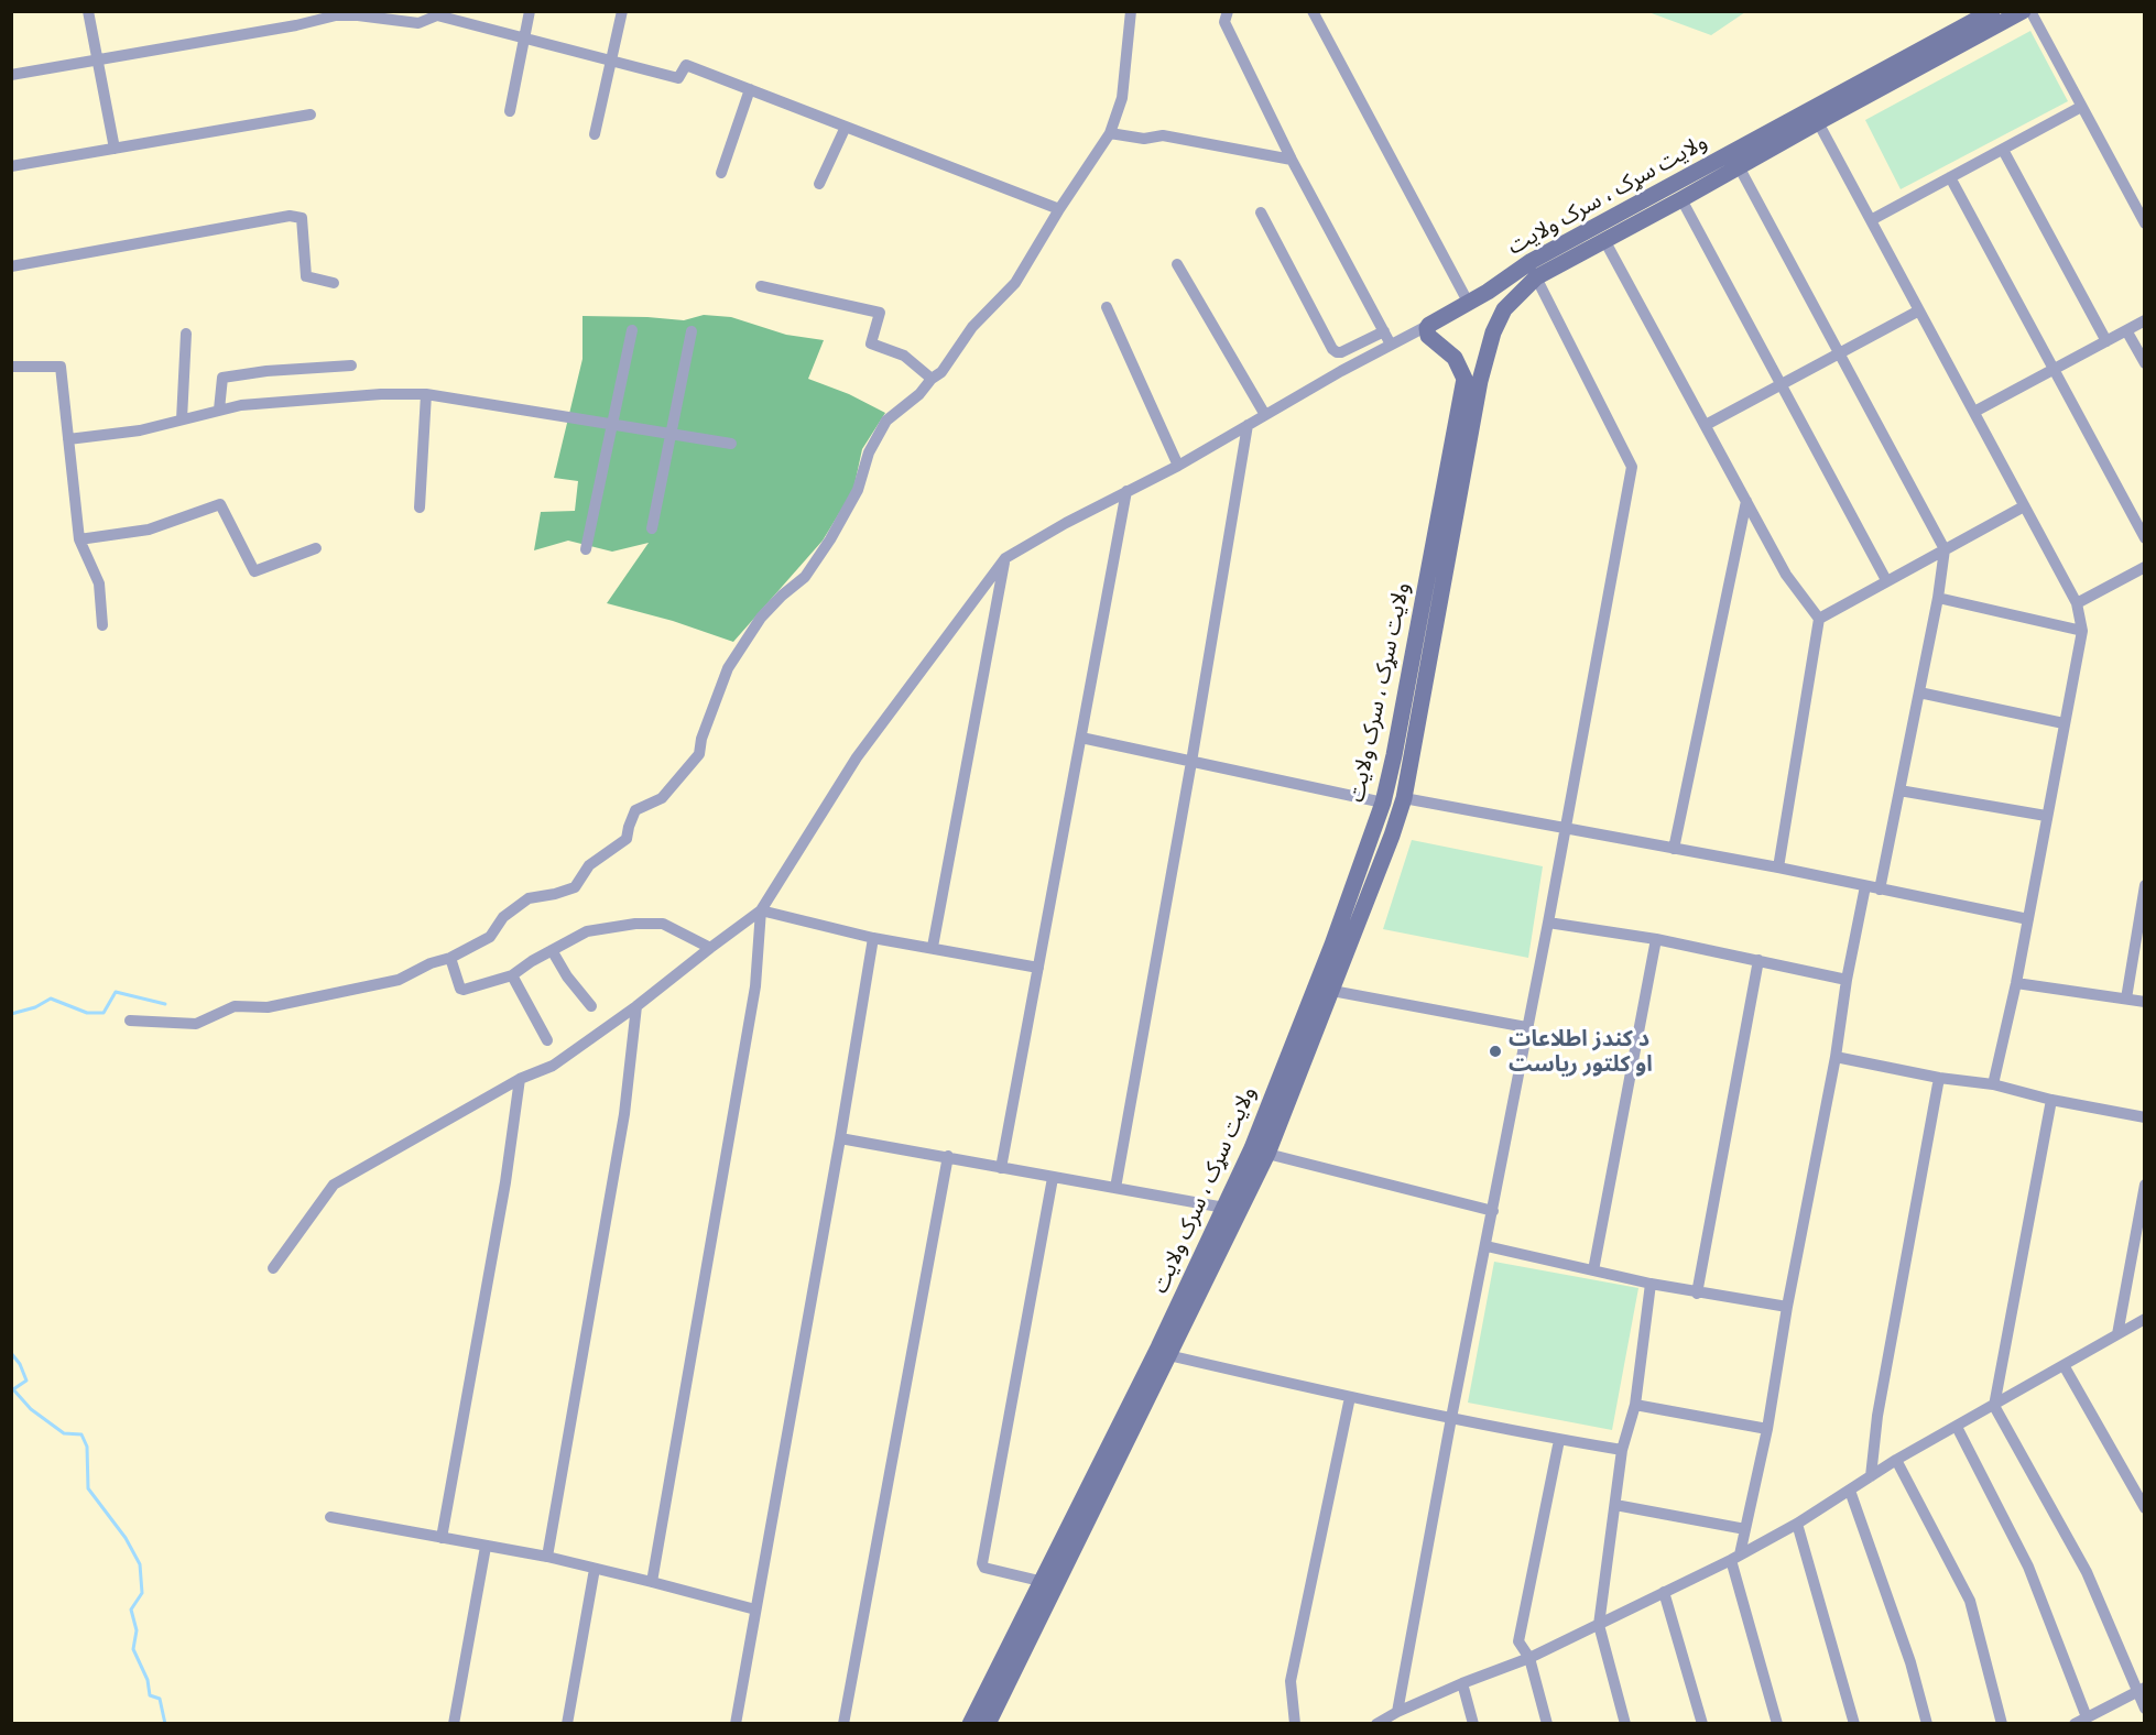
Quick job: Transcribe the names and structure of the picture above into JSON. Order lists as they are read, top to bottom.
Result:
{
  "streets": {
    "main road": ["ولایت سړک ، سرک ولایت"]
  },
  "places": ["د کندز اطلاعات او کلتور ریاست"]
}
